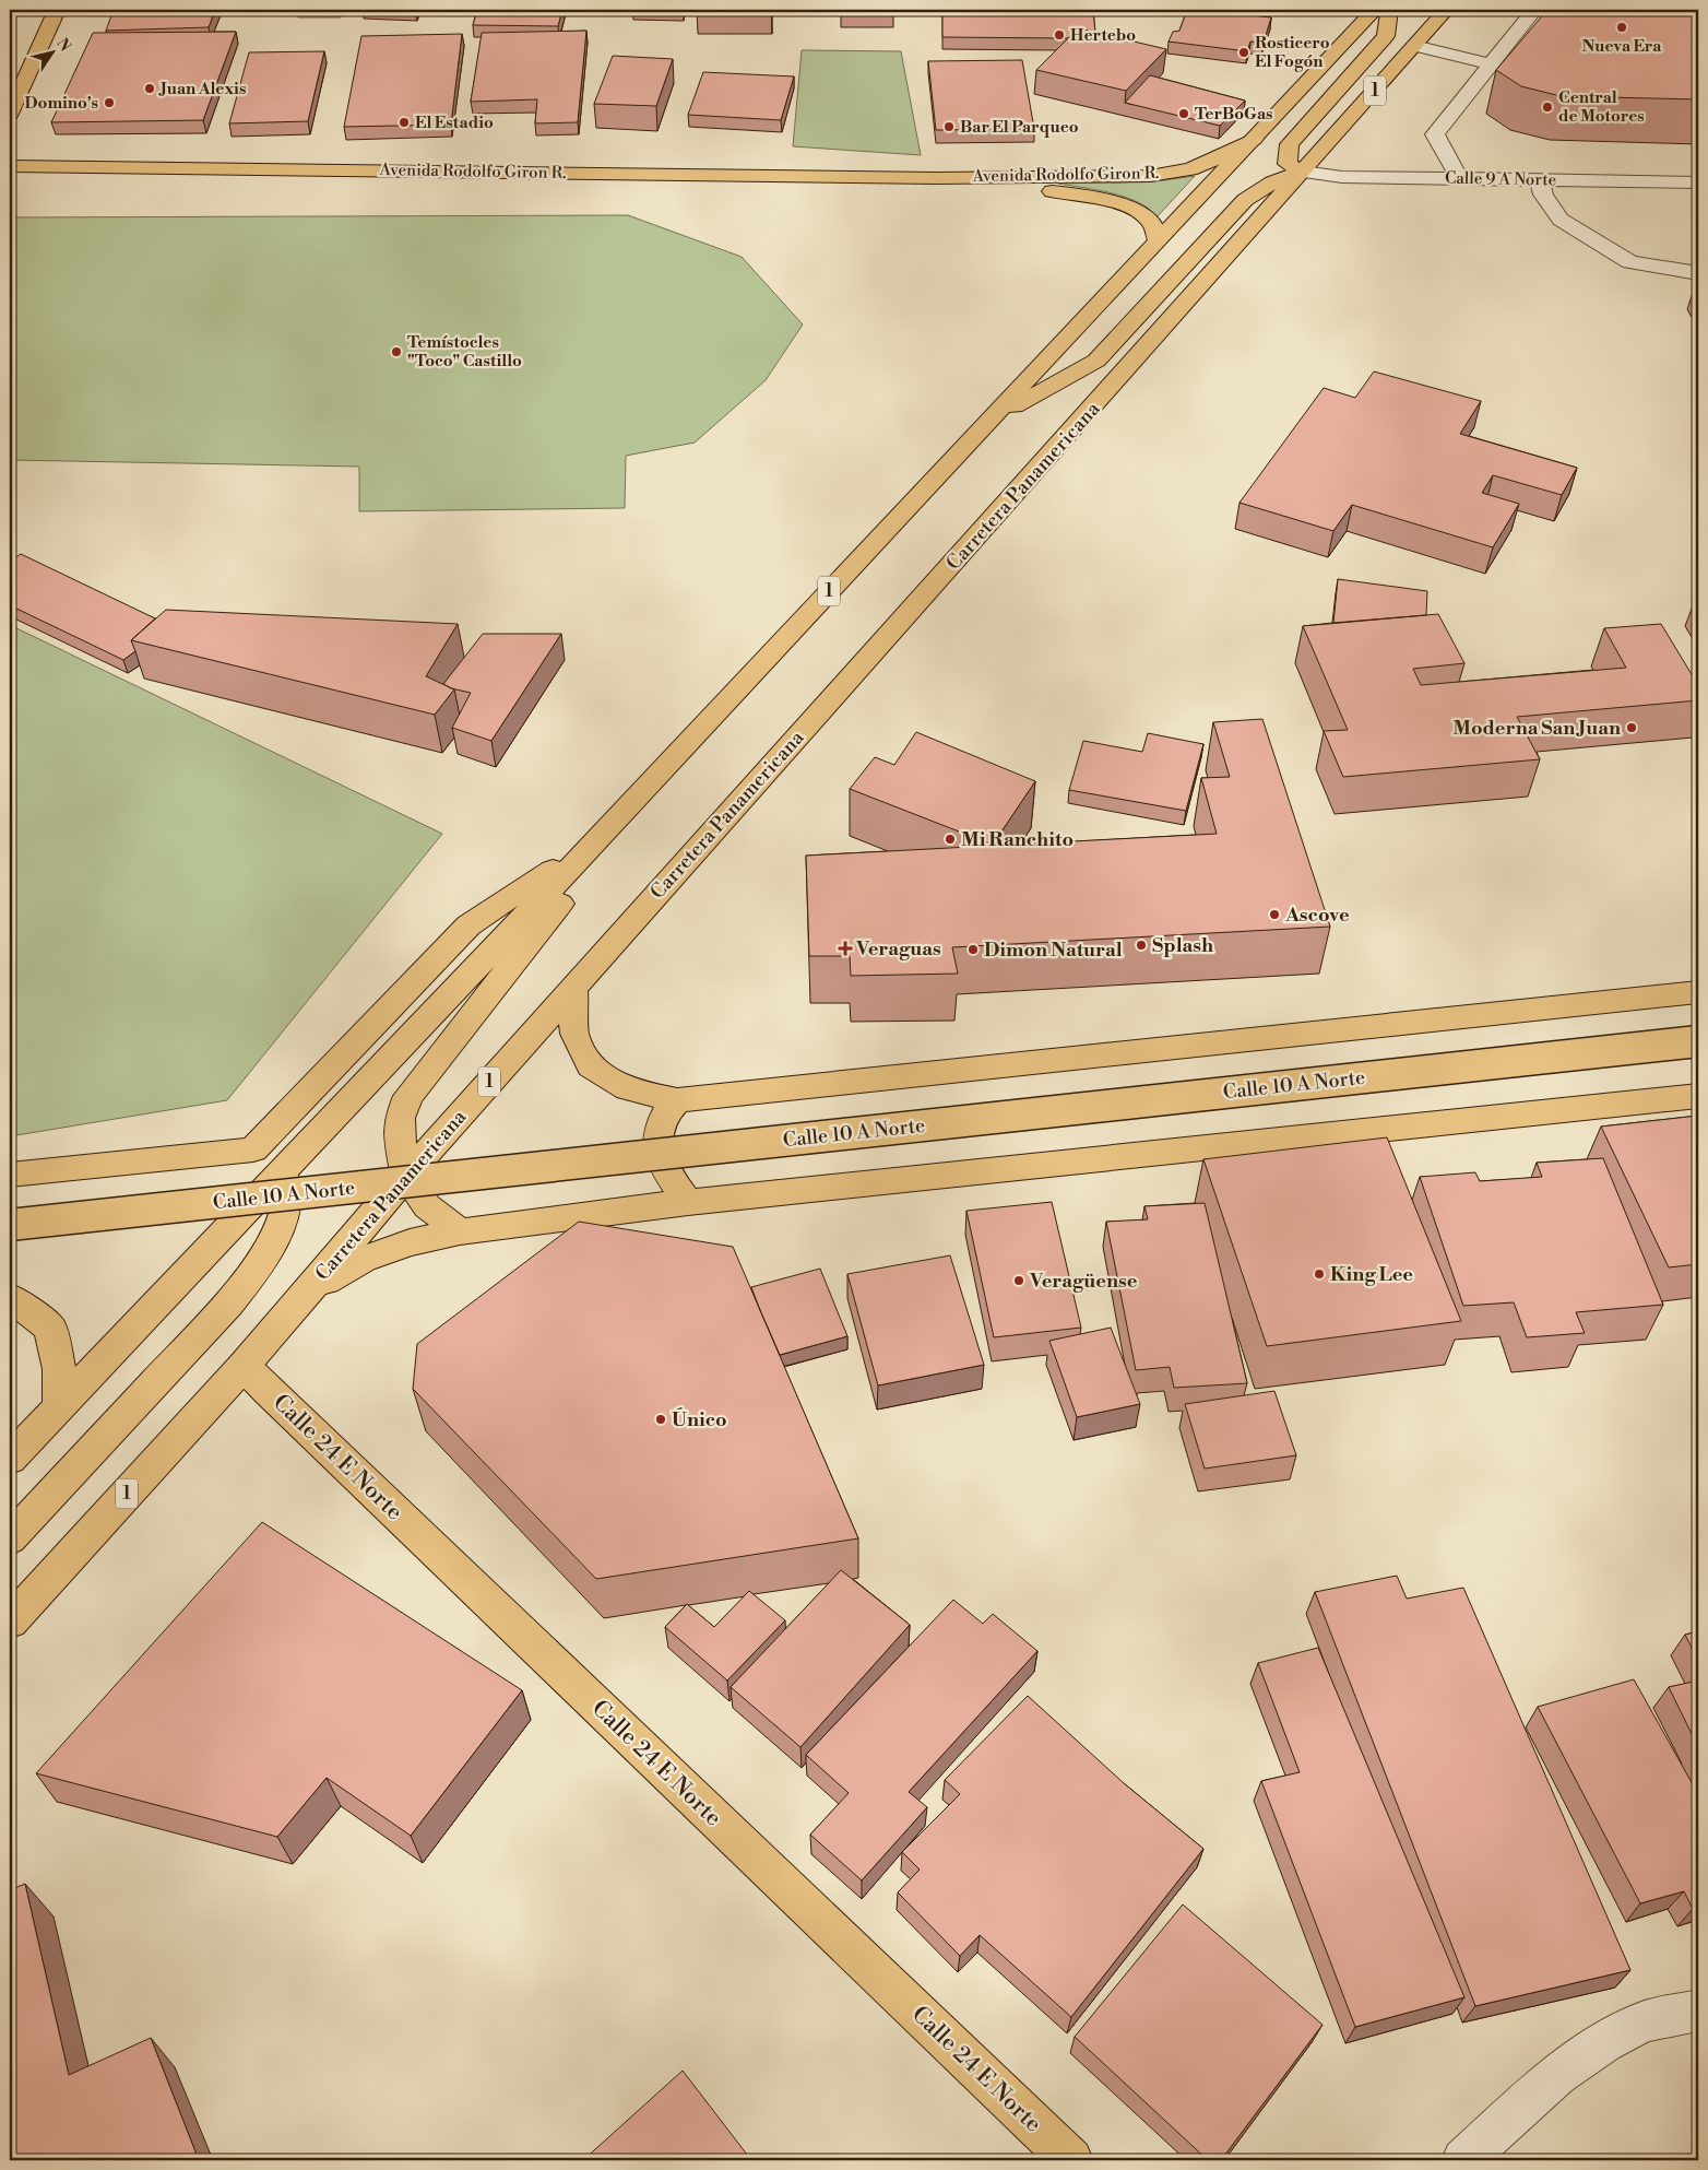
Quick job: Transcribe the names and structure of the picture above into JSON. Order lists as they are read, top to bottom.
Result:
{
  "streets": {
    "main road": [
      "1",
      "Avenida Rodolfo Giron R.",
      "Carretera Panamericana",
      "Calle 10 A Norte",
      "Calle 24 E Norte"
    ],
    "street": ["Calle 9 A Norte"]
  },
  "crossings": [
    ["1", "Avenida Rodolfo Giron R."],
    ["Calle 9 A Norte", "Carretera Panamericana"],
    ["Carretera Panamericana", "Calle 24 E Norte"]
  ],
  "places": {
    "other": [
      "Nueva Era",
      "Hertebo",
      "Rosticero El Fogón",
      "Juan Alexis",
      "Domino's",
      "Central de Motores",
      "TerBoGas",
      "El Estadio",
      "Bar El Parqueo",
      "Temístocles \"Toco\" Castillo",
      "Moderna San Juan",
      "Mi Ranchito",
      "Ascove",
      "Splash",
      "Dimon Natural",
      "King Lee",
      "Veragüense",
      "Único"
    ],
    "health": ["Veraguas"]
  },
  "north": "top right"
}
